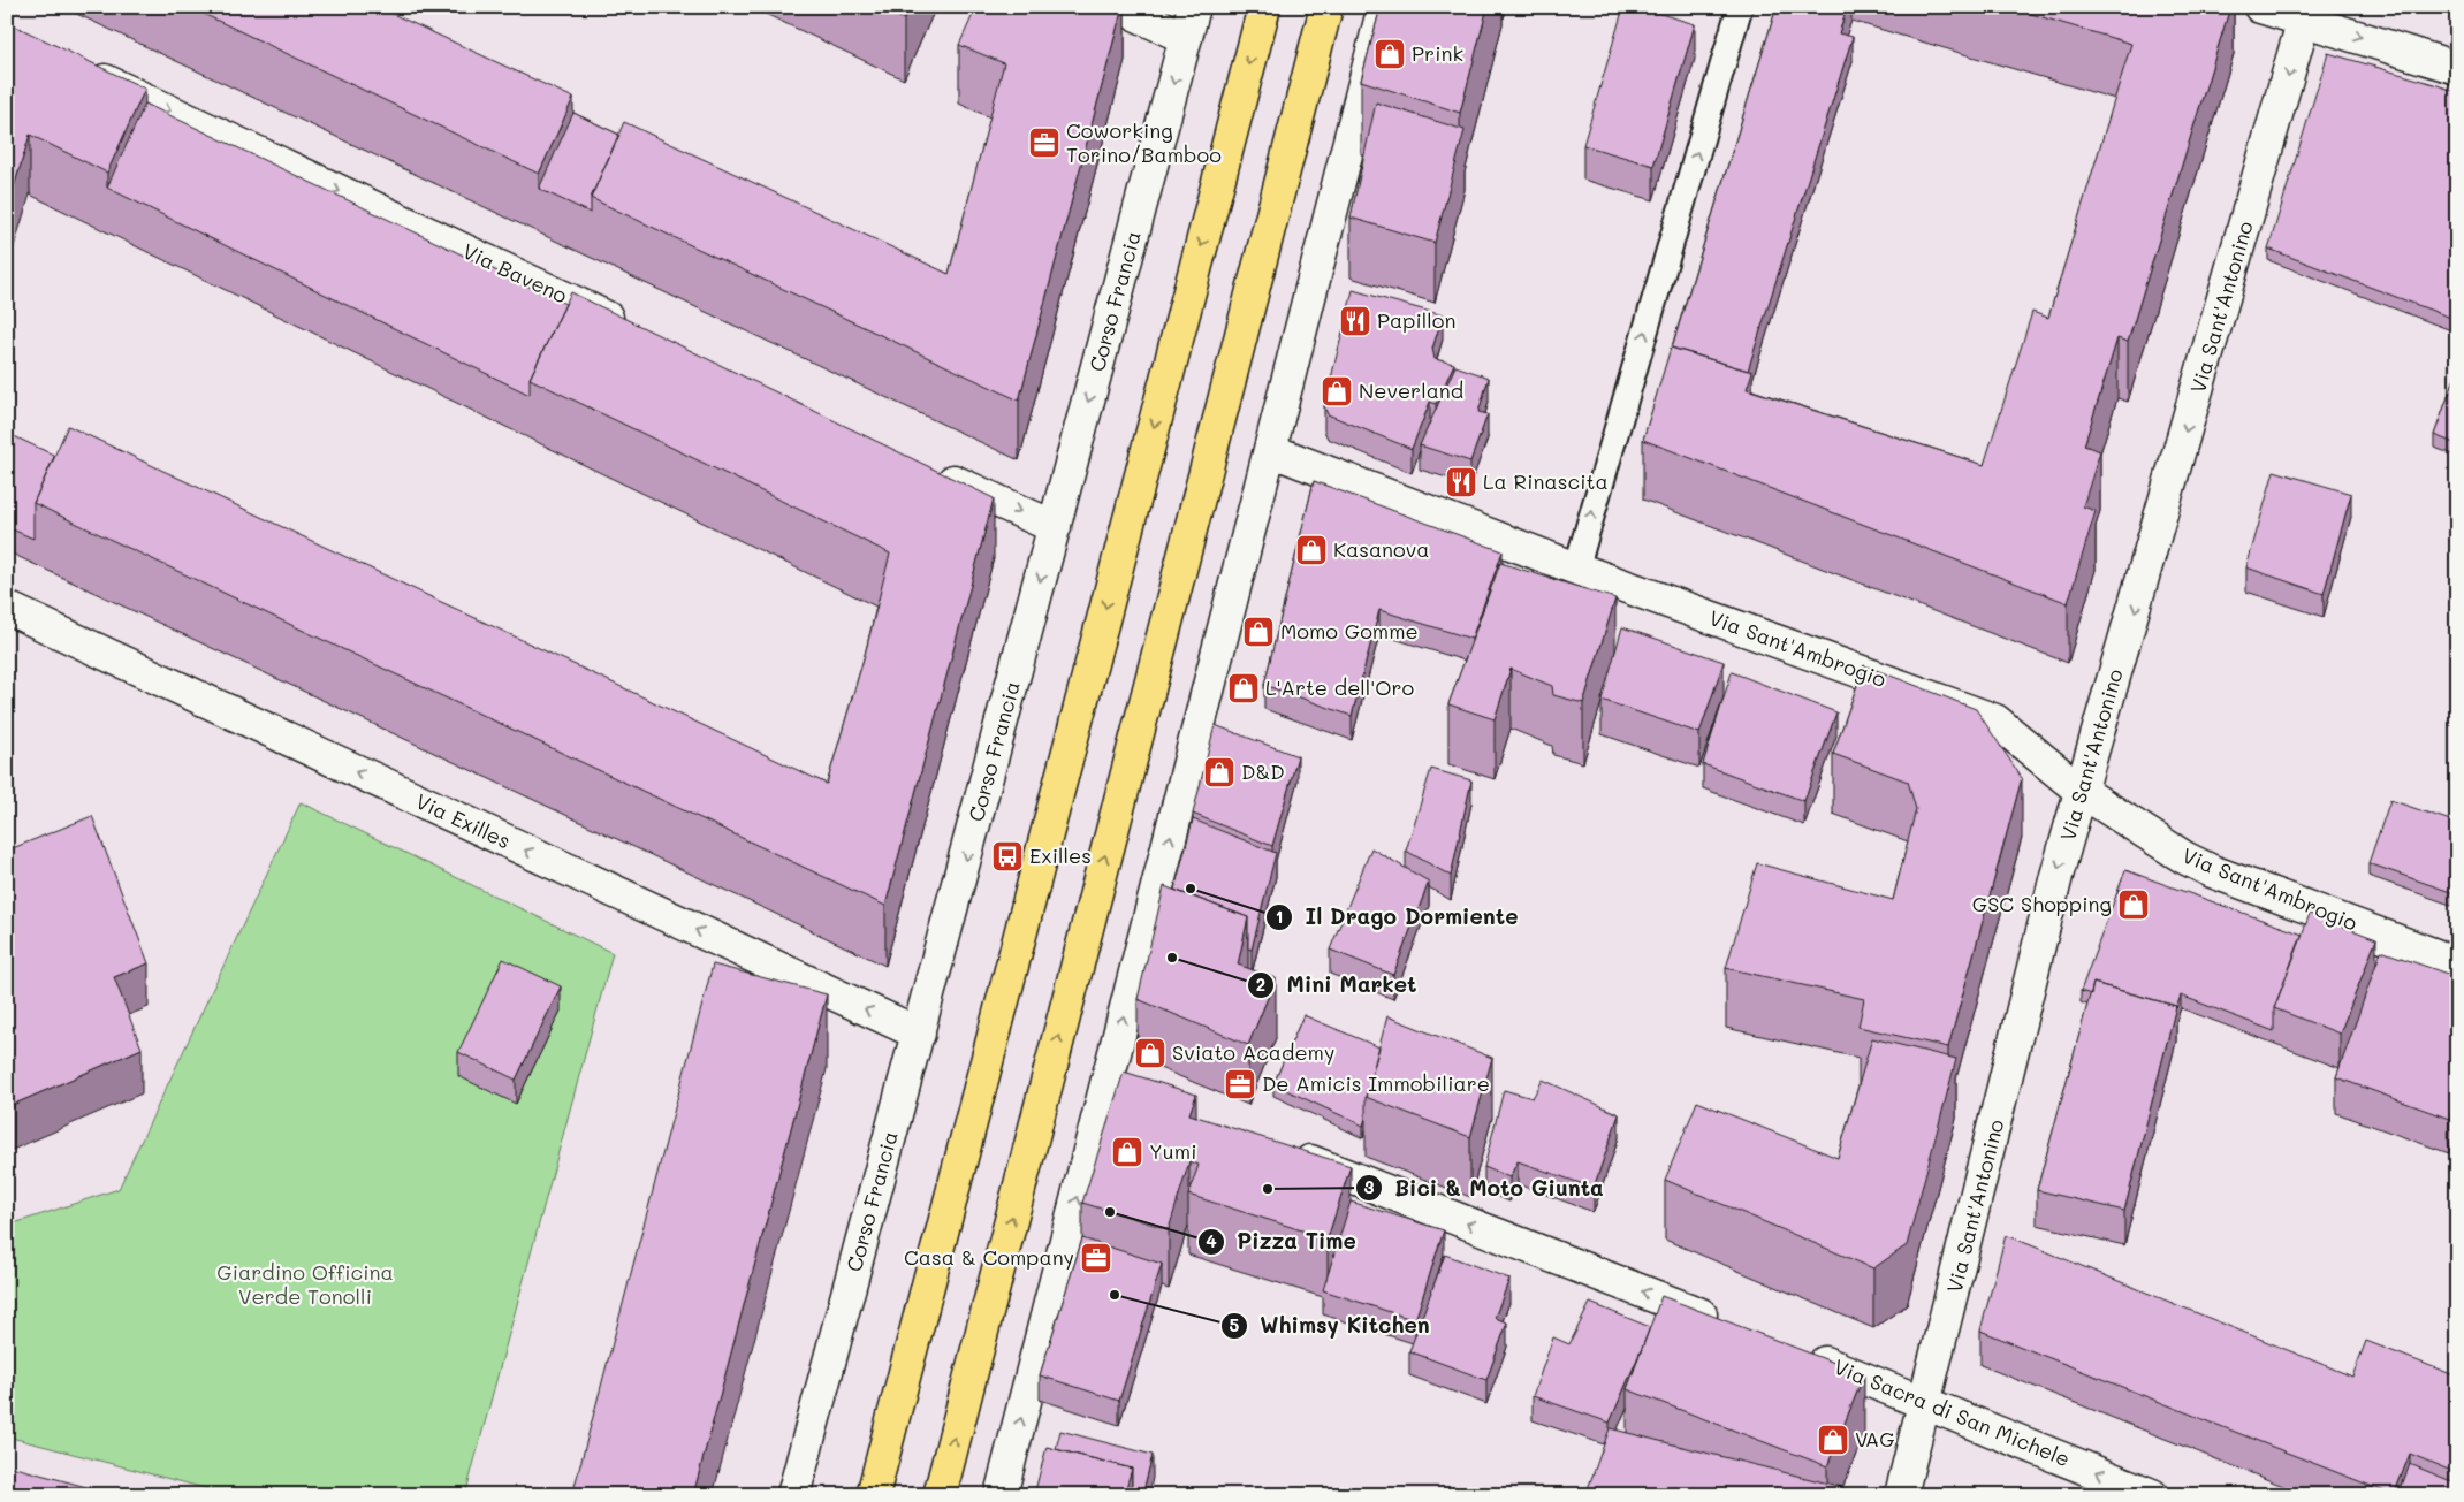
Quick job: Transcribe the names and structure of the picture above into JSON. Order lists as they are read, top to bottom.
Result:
{
  "streets": {
    "street": [
      "Via Baveno",
      "Corso Francia",
      "Via Sant'Antonino",
      "Via Sant'Ambrogio",
      "Via Exilles",
      "Via Sacra di San Michele"
    ]
  },
  "crossings": [
    ["Corso Francia", "Via Exilles"],
    ["Via Sant'Antonino", "Via Sant'Ambrogio"],
    ["Via Sant'Antonino", "Via Sacra di San Michele"]
  ],
  "one_way": [
    "Via Baveno",
    "Via Sant'Antonino",
    "Via Exilles",
    "Via Sacra di San Michele"
  ],
  "parks": ["Giardino Officina Verde Tonolli"],
  "places": {
    "shop": [
      "Prink",
      "Neverland",
      "Kasanova",
      "Momo Gomme",
      "L'Arte dell'Oro",
      "D&D",
      "GSC Shopping",
      "Sviato Academy",
      "Yumi",
      "VAG"
    ],
    "office": ["Coworking Torino/Bamboo", "De Amicis Immobiliare", "Casa & Company"],
    "restaurant": ["Papillon", "La Rinascita"],
    "bus stop": ["Exilles"],
    "other": [
      "Il Drago Dormiente",
      "Mini Market",
      "Bici & Moto Giunta",
      "Pizza Time",
      "Whimsy Kitchen"
    ]
  }
}
